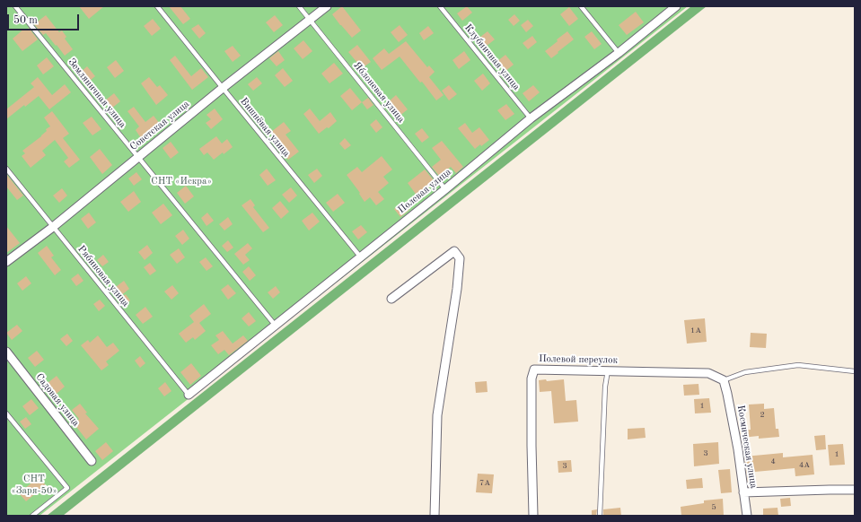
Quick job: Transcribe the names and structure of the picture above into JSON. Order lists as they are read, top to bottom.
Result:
{
  "streets": {
    "street": [
      "Советская улица",
      "Полевая улица",
      "Полевой переулок",
      "Садовая улица",
      "Космическая улица"
    ],
    "lane": [
      "Клубничная улица",
      "Яблоневая улица",
      "Земляничная улица",
      "Вишнёвая улица",
      "Рябиновая улица"
    ]
  },
  "crossings": [
    ["Клубничная улица", "Полевая улица"],
    ["Яблоневая улица", "Советская улица"],
    ["Яблоневая улица", "Полевая улица"],
    ["Земляничная улица", "Советская улица"],
    ["Земляничная улица", "Полевая улица"],
    ["Советская улица", "Вишнёвая улица"],
    ["Советская улица", "Рябиновая улица"],
    ["Вишнёвая улица", "Полевая улица"],
    ["Полевая улица", "Рябиновая улица"],
    ["Полевой переулок", "Космическая улица"]
  ],
  "parks": ["СНТ «Искра»", "СНТ «Заря-50»"],
  "house_numbers": [
    "1А",
    "1",
    "2",
    "3",
    "1",
    "4",
    "4А",
    "3",
    "7А",
    "5"
  ],
  "scale_bar": "50 m"
}
